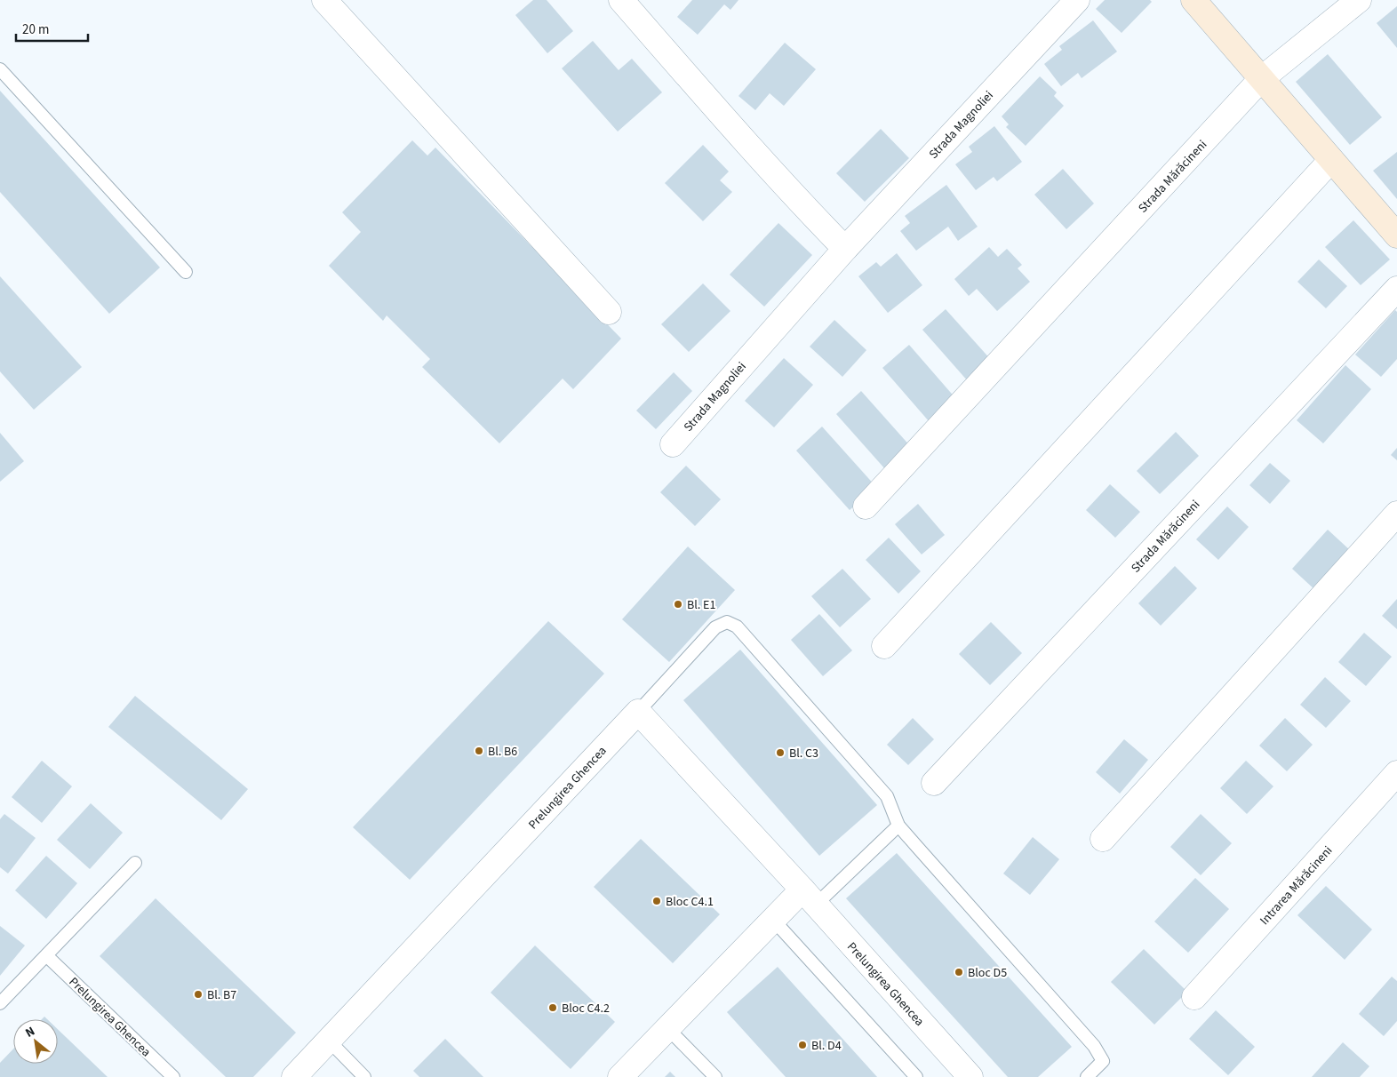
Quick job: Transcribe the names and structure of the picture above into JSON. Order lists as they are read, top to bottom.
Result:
{
  "streets": {
    "street": [
      "Strada Magnoliei",
      "Strada Mărăcineni",
      "Prelungirea Ghencea",
      "Intrarea Mărăcineni"
    ]
  },
  "places": [
    "Bl. E1",
    "Bl. B6",
    "Bl. C3",
    "Bloc C4.1",
    "Bloc D5",
    "Bl. B7",
    "Bloc C4.2",
    "Bl. D4"
  ],
  "scale_bar": "20 m",
  "north": "top left"
}
